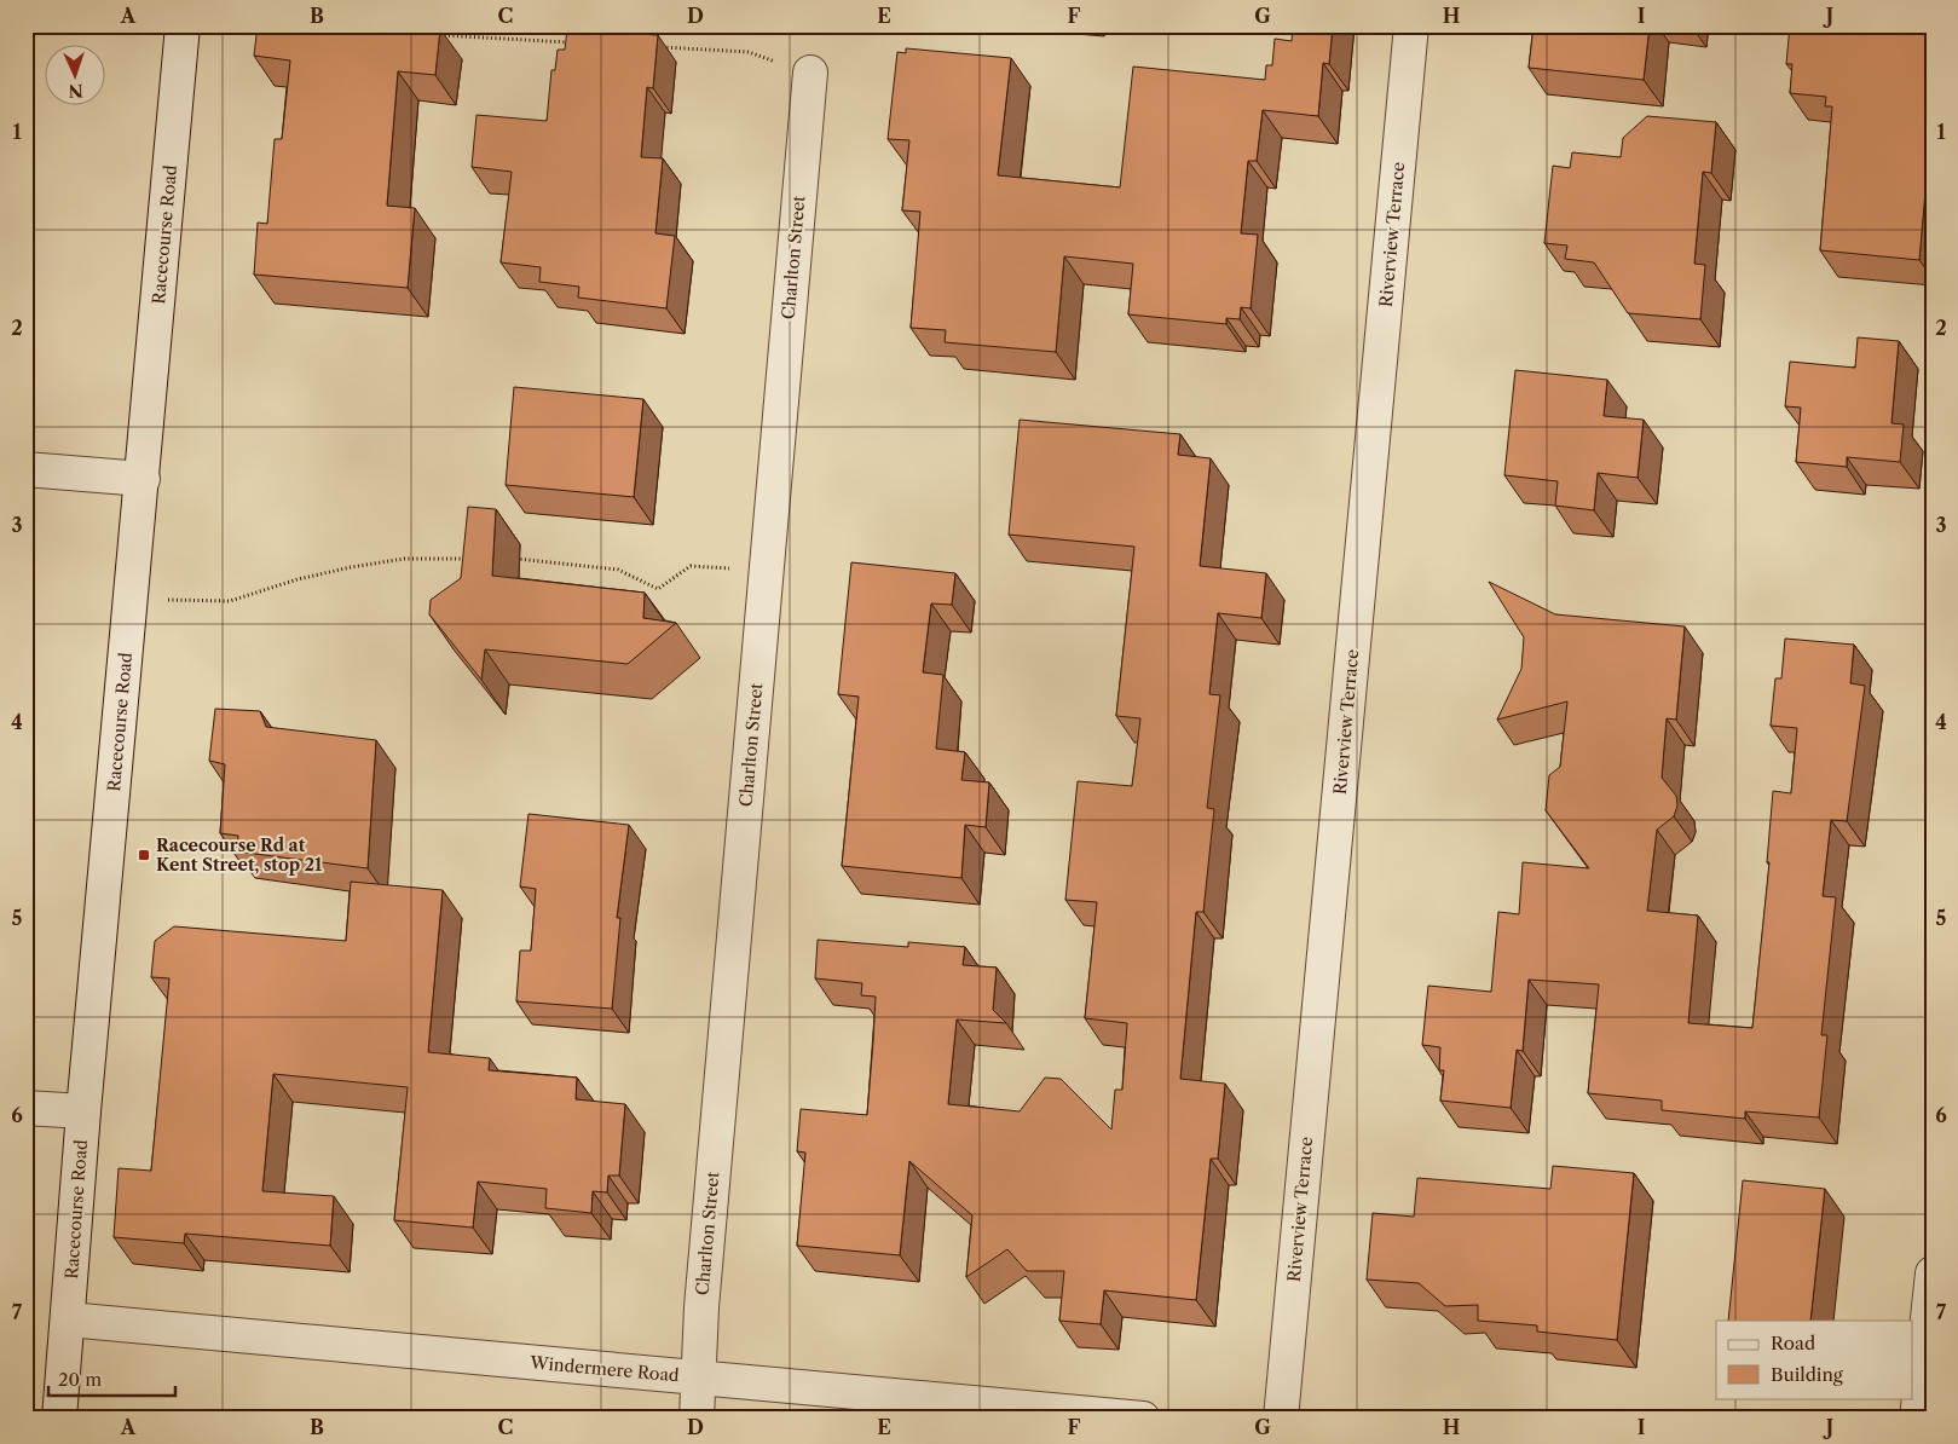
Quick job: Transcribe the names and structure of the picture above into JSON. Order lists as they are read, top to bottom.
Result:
{
  "streets": {
    "street": [
      "Racecourse Road",
      "Riverview Terrace",
      "Charlton Street",
      "Windermere Road"
    ]
  },
  "crossings": [
    ["Racecourse Road", "Windermere Road"],
    ["Charlton Street", "Windermere Road"]
  ],
  "places": {
    "transit": ["Racecourse Rd at Kent Street, stop 21"]
  },
  "legend": ["Road", "Building"],
  "scale_bar": "20 m",
  "north": "bottom",
  "grid": {
    "columns": [
      "A",
      "B",
      "C",
      "D",
      "E",
      "F",
      "G",
      "H",
      "I",
      "J"
    ],
    "rows": [
      "1",
      "2",
      "3",
      "4",
      "5",
      "6",
      "7"
    ]
  }
}
